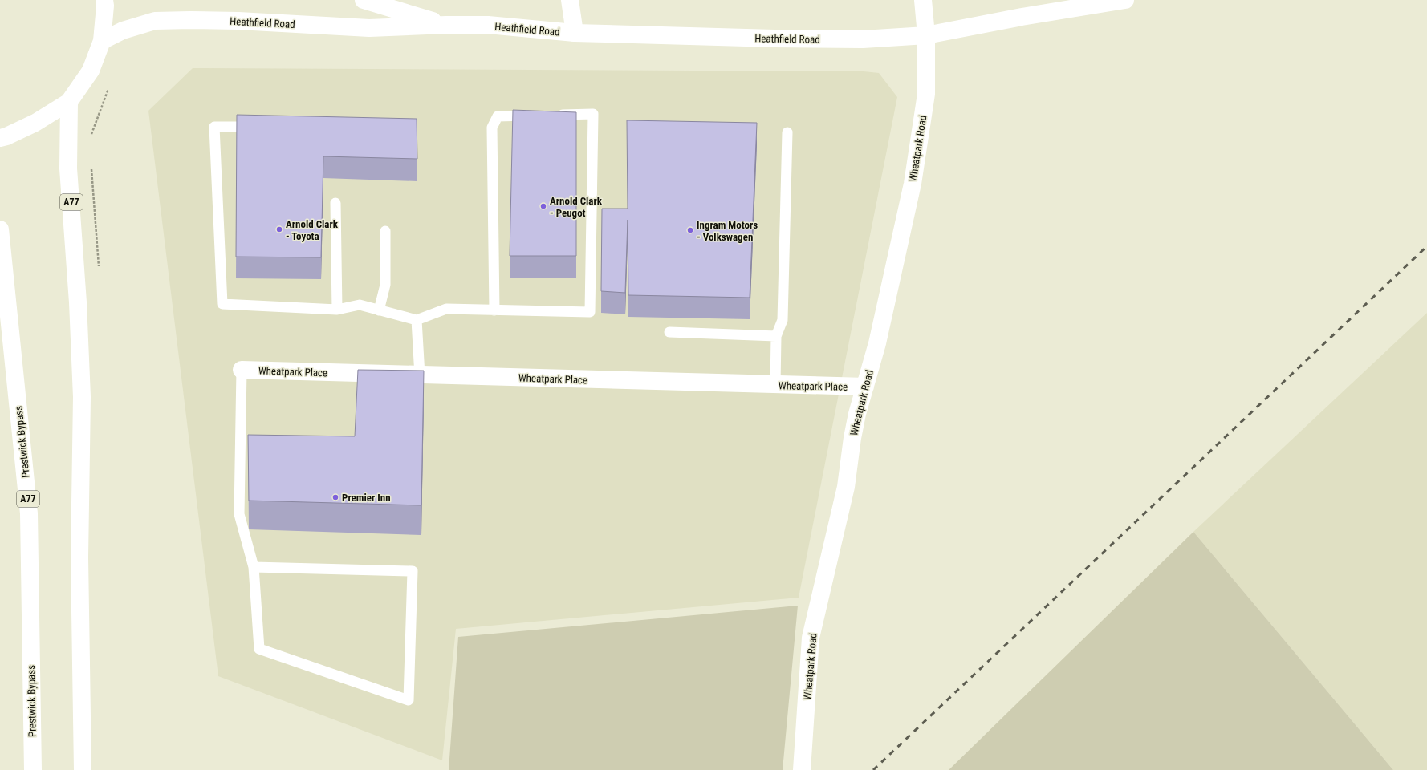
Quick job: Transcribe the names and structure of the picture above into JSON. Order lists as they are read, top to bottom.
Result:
{
  "streets": {
    "main road": [
      "Heathfield Road",
      "Wheatpark Road",
      "A77",
      "Wheatpark Place",
      "Prestwick Bypass"
    ]
  },
  "crossings": [
    ["Heathfield Road", "Wheatpark Road"],
    ["Wheatpark Road", "Wheatpark Place"]
  ],
  "places": [
    "Arnold Clark - Peugot",
    "Arnold Clark - Toyota",
    "Ingram Motors - Volkswagen",
    "Premier Inn"
  ]
}
